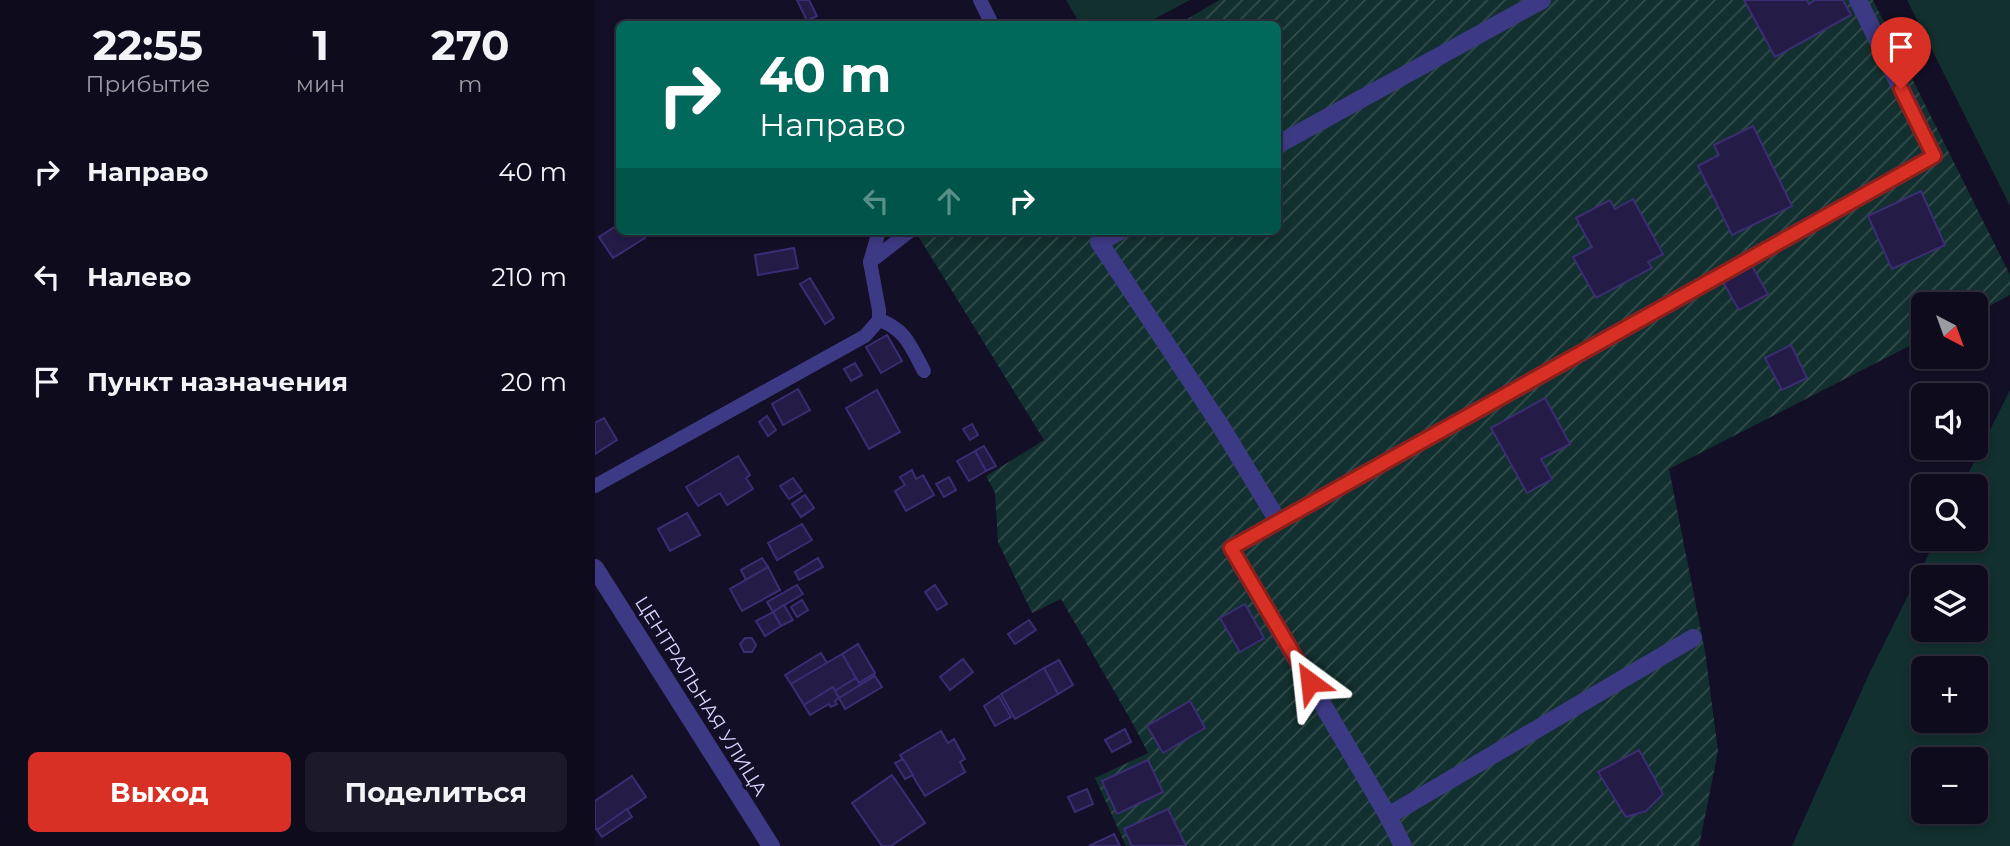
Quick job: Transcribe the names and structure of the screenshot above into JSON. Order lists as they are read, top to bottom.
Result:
{
  "streets": {
    "street": ["ЦЕНТРАЛЬНАЯ УЛИЦА"]
  },
  "north": "bottom right",
  "page": {
    "eta": [
      "22:55",
      "Прибытие",
      "1",
      "мин",
      "270",
      "m"
    ],
    "turn": ["40 m", "Направо"],
    "list": [
      {
        "name": "Направо",
        "value": "40 m"
      },
      {
        "name": "Налево",
        "value": "210 m"
      },
      {
        "name": "Пункт назначения",
        "value": "20 m"
      }
    ],
    "map_buttons": ["+", "−"],
    "buttons": ["Выход", "Поделиться"]
  }
}
